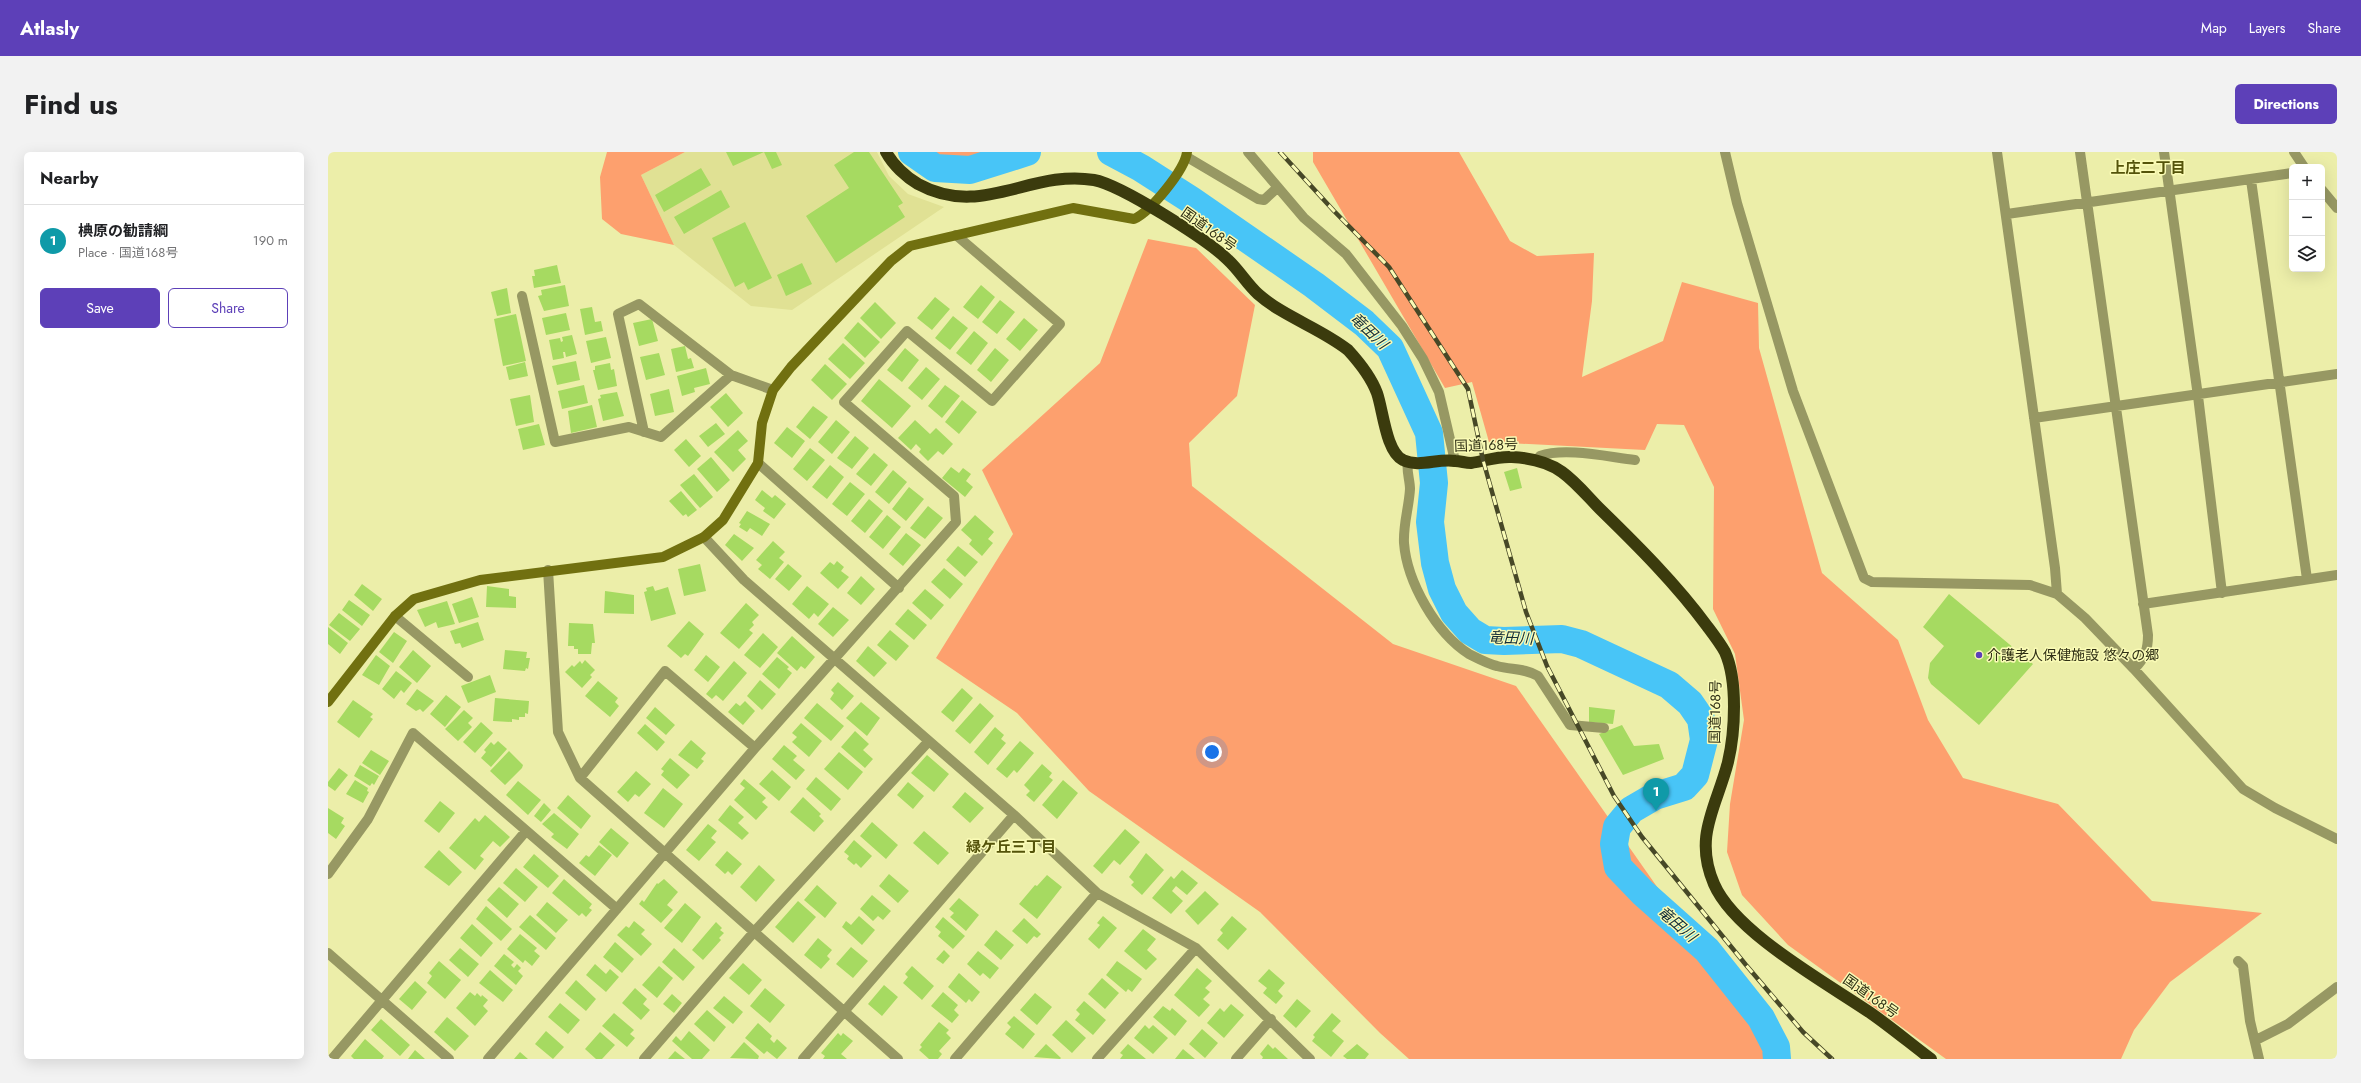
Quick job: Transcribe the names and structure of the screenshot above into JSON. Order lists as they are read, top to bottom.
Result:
{
  "streets": {
    "highway": ["国道168号"]
  },
  "districts": ["上庄二丁目", "緑ケ丘三丁目"],
  "water": ["竜田川"],
  "places": ["介護老人保健施設 悠々の郷"],
  "page": {
    "header": "Atlasly",
    "nav": ["Map", "Layers", "Share"],
    "title": "Find us",
    "buttons": [
      "Directions",
      ["Save", "Share"]
    ],
    "heading": "Nearby",
    "map_buttons": ["+", "−"],
    "list": [
      {
        "mark": "1",
        "name": "椣原の勧請綱",
        "note": "Place · 国道168号",
        "value": "190 m"
      }
    ],
    "pins": "1"
  }
}
